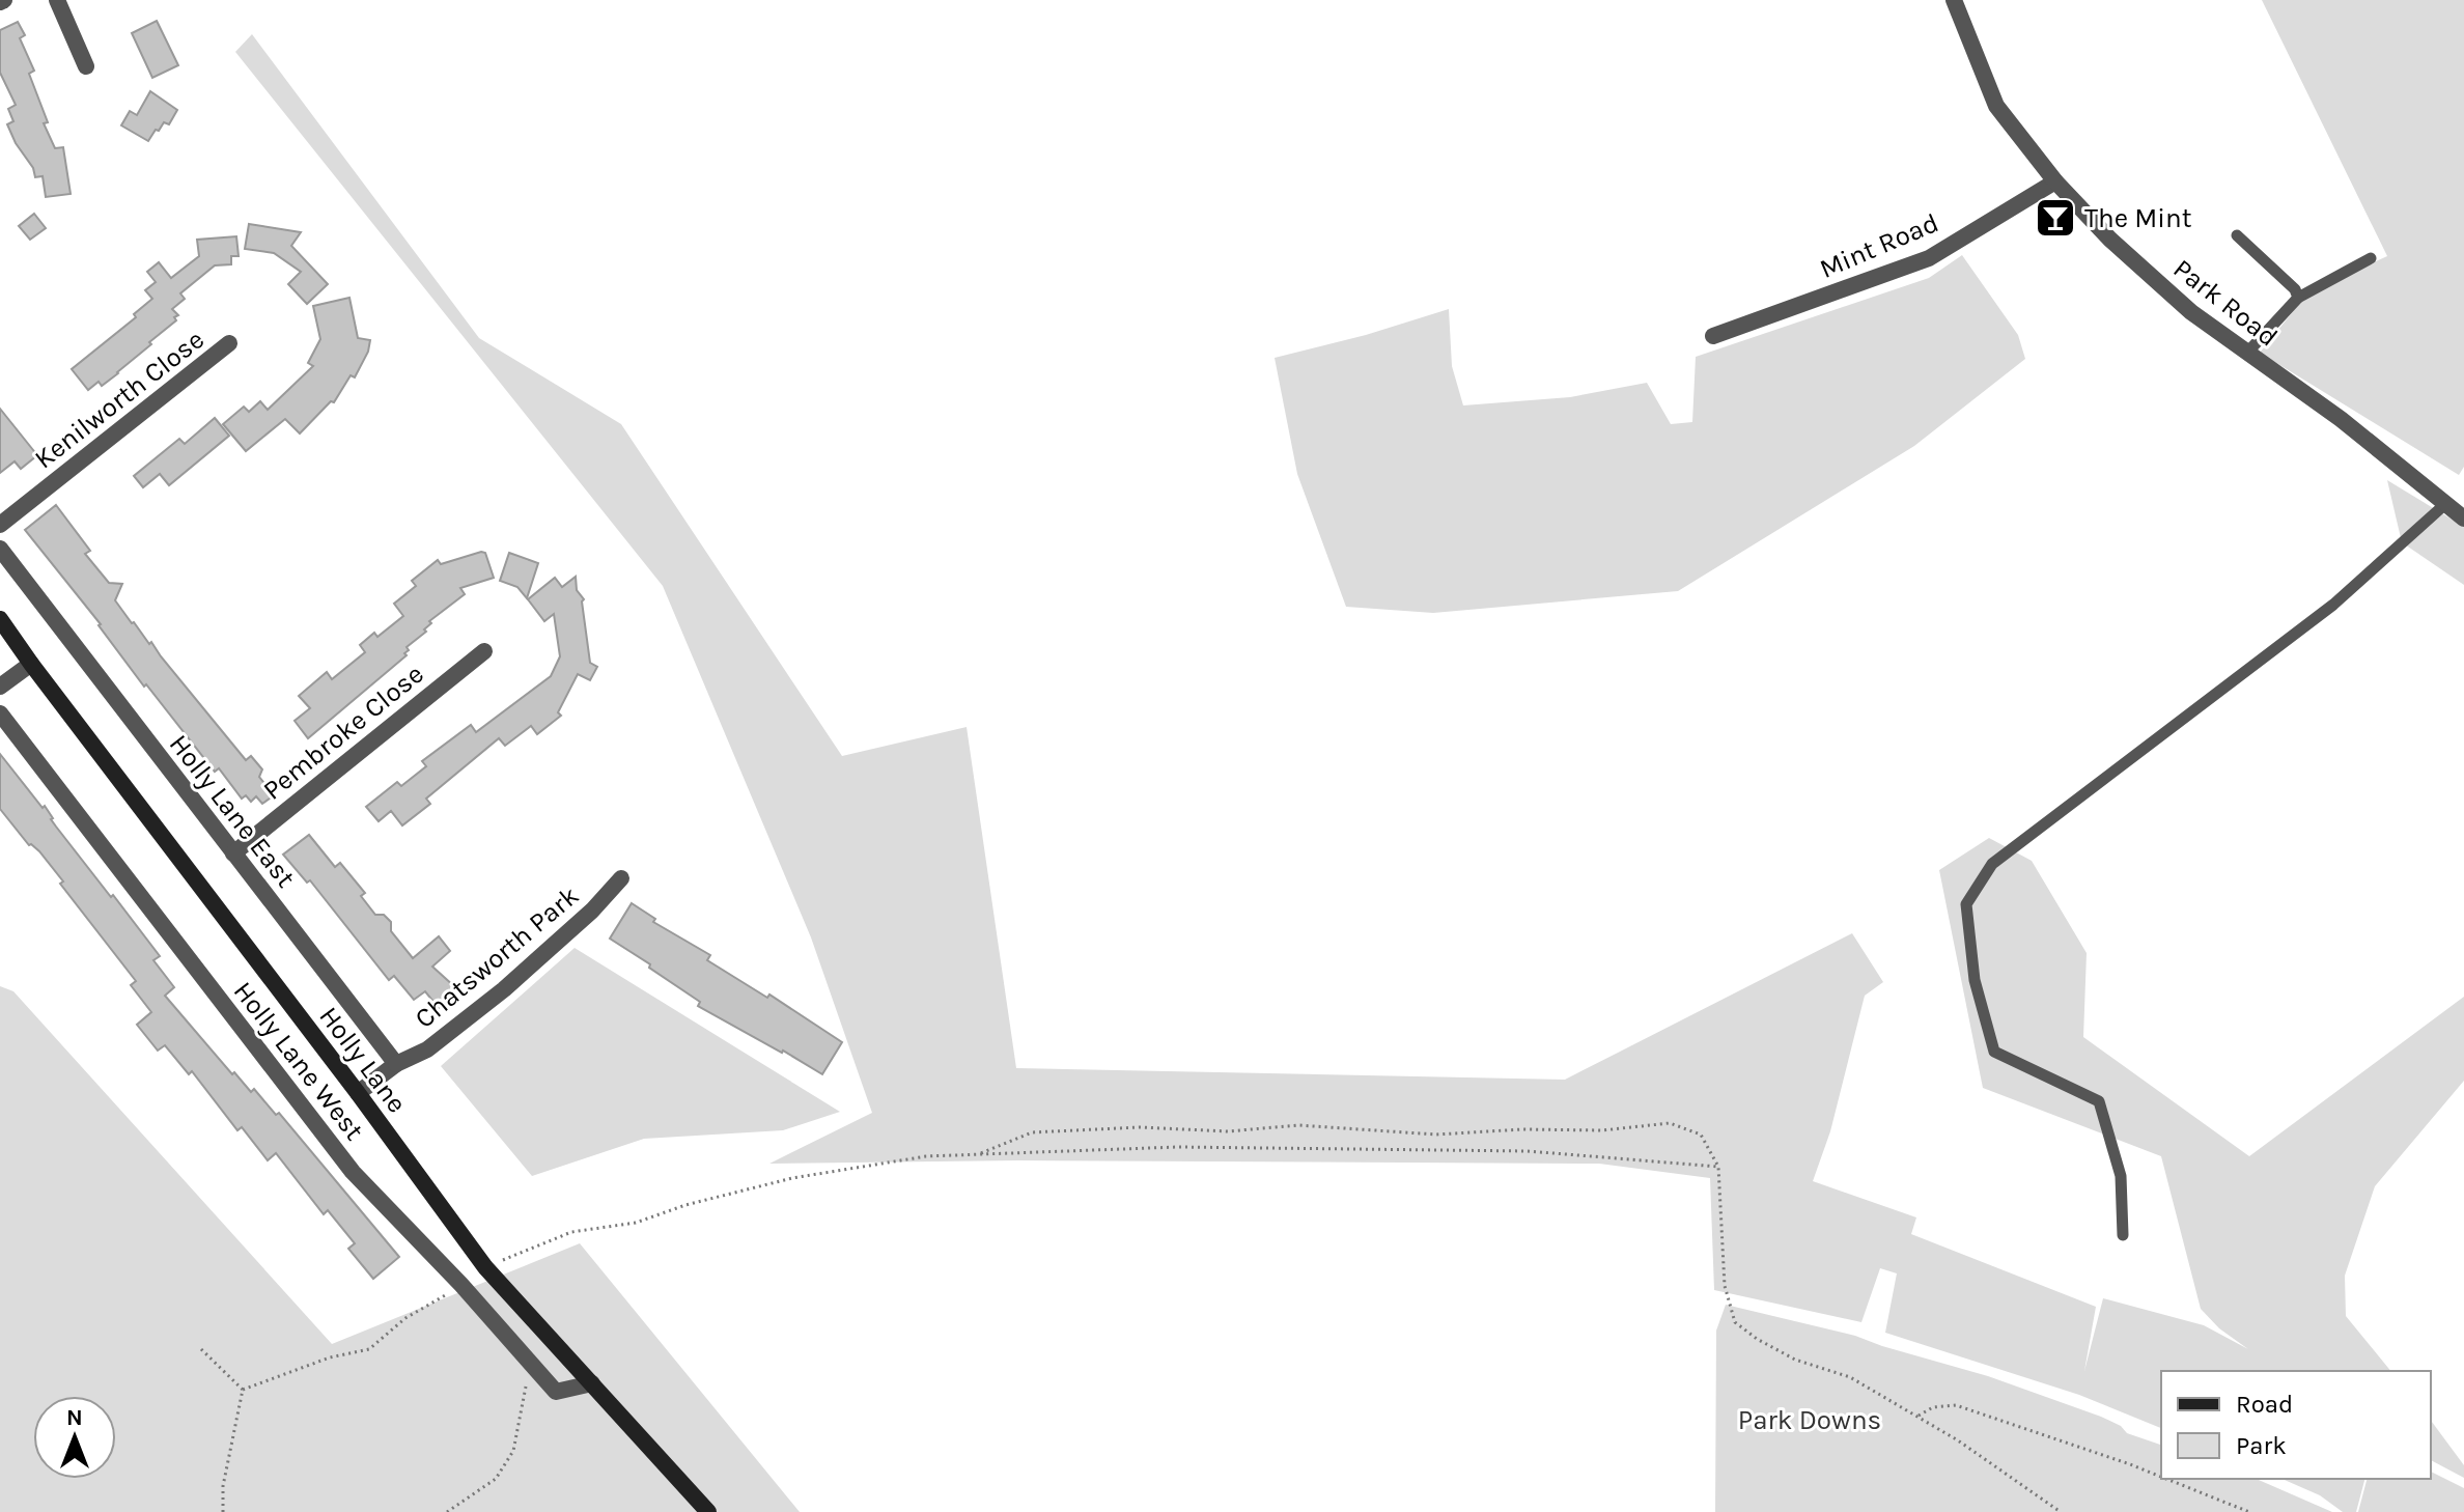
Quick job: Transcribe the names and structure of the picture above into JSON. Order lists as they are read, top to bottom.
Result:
{
  "streets": {
    "main road": ["Holly Lane"],
    "street": [
      "Mint Road",
      "Park Road",
      "Kenilworth Close",
      "Pembroke Close",
      "Holly Lane East",
      "Chatsworth Park",
      "Holly Lane West"
    ]
  },
  "crossings": [
    ["Mint Road", "Park Road"],
    ["Pembroke Close", "Holly Lane East"],
    ["Holly Lane East", "Chatsworth Park"],
    ["Holly Lane", "Holly Lane West"]
  ],
  "parks": ["Park Downs"],
  "places": {
    "bar": ["The Mint"]
  },
  "legend": ["Road", "Park"],
  "north": "top"
}
